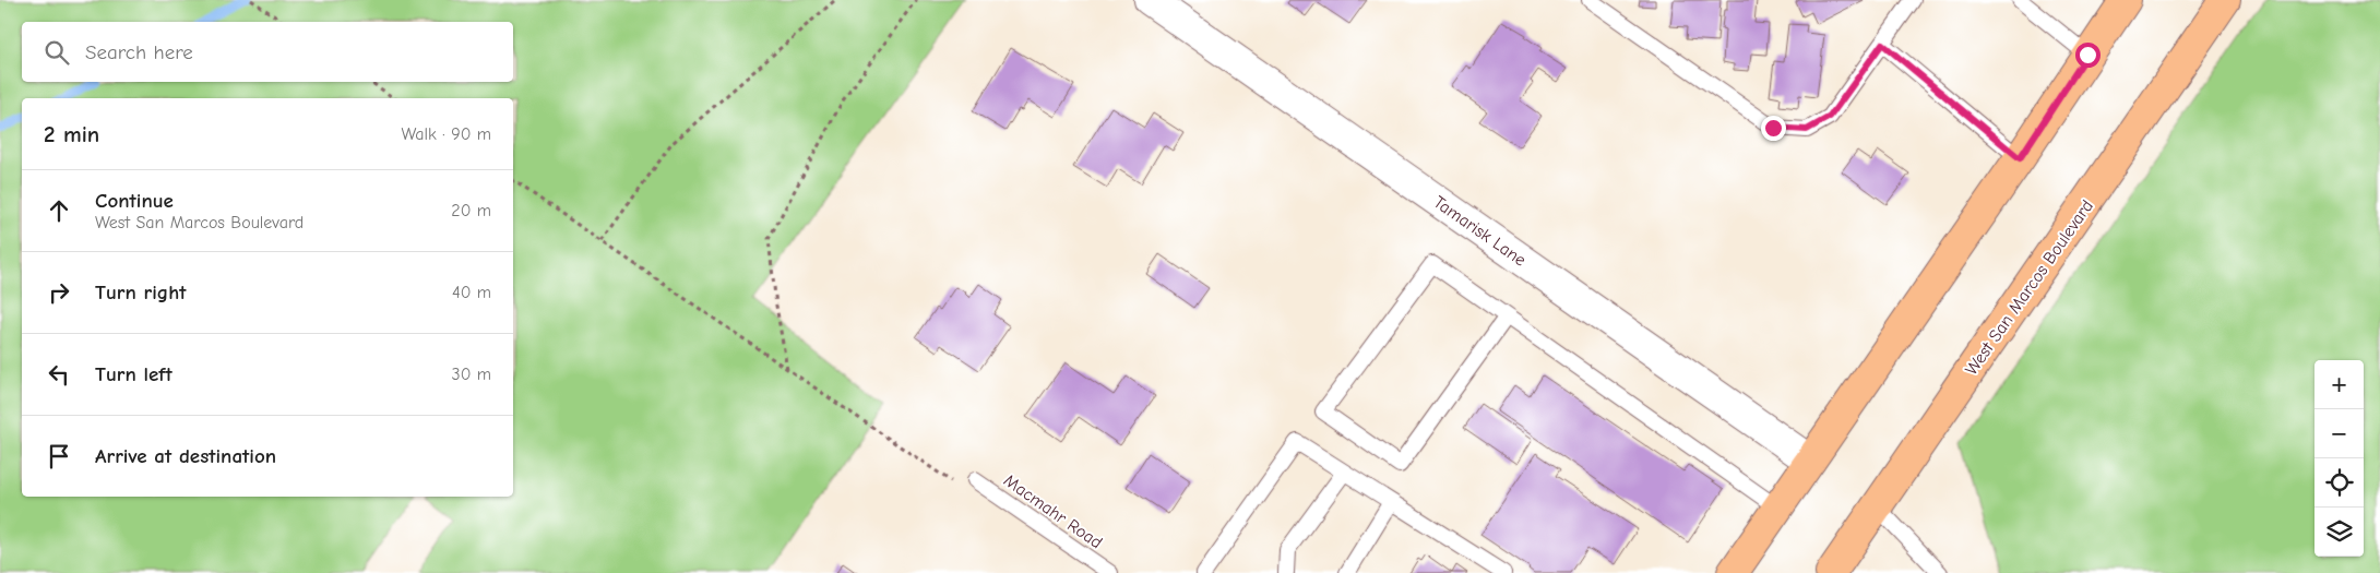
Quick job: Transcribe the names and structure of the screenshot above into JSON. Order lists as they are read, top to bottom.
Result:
{
  "streets": {
    "main road": ["West San Marcos Boulevard"],
    "street": ["Tamarisk Lane"],
    "lane": ["Macmahr Road"]
  },
  "page": {
    "search": "Search here",
    "heading": ["2 min", "Walk · 90 m"],
    "list": [
      ["Continue", "West San Marcos Boulevard", "20 m"],
      ["Turn right", "40 m"],
      ["Turn left", "30 m"],
      "Arrive at destination"
    ],
    "map_buttons": ["+", "−"]
  }
}
